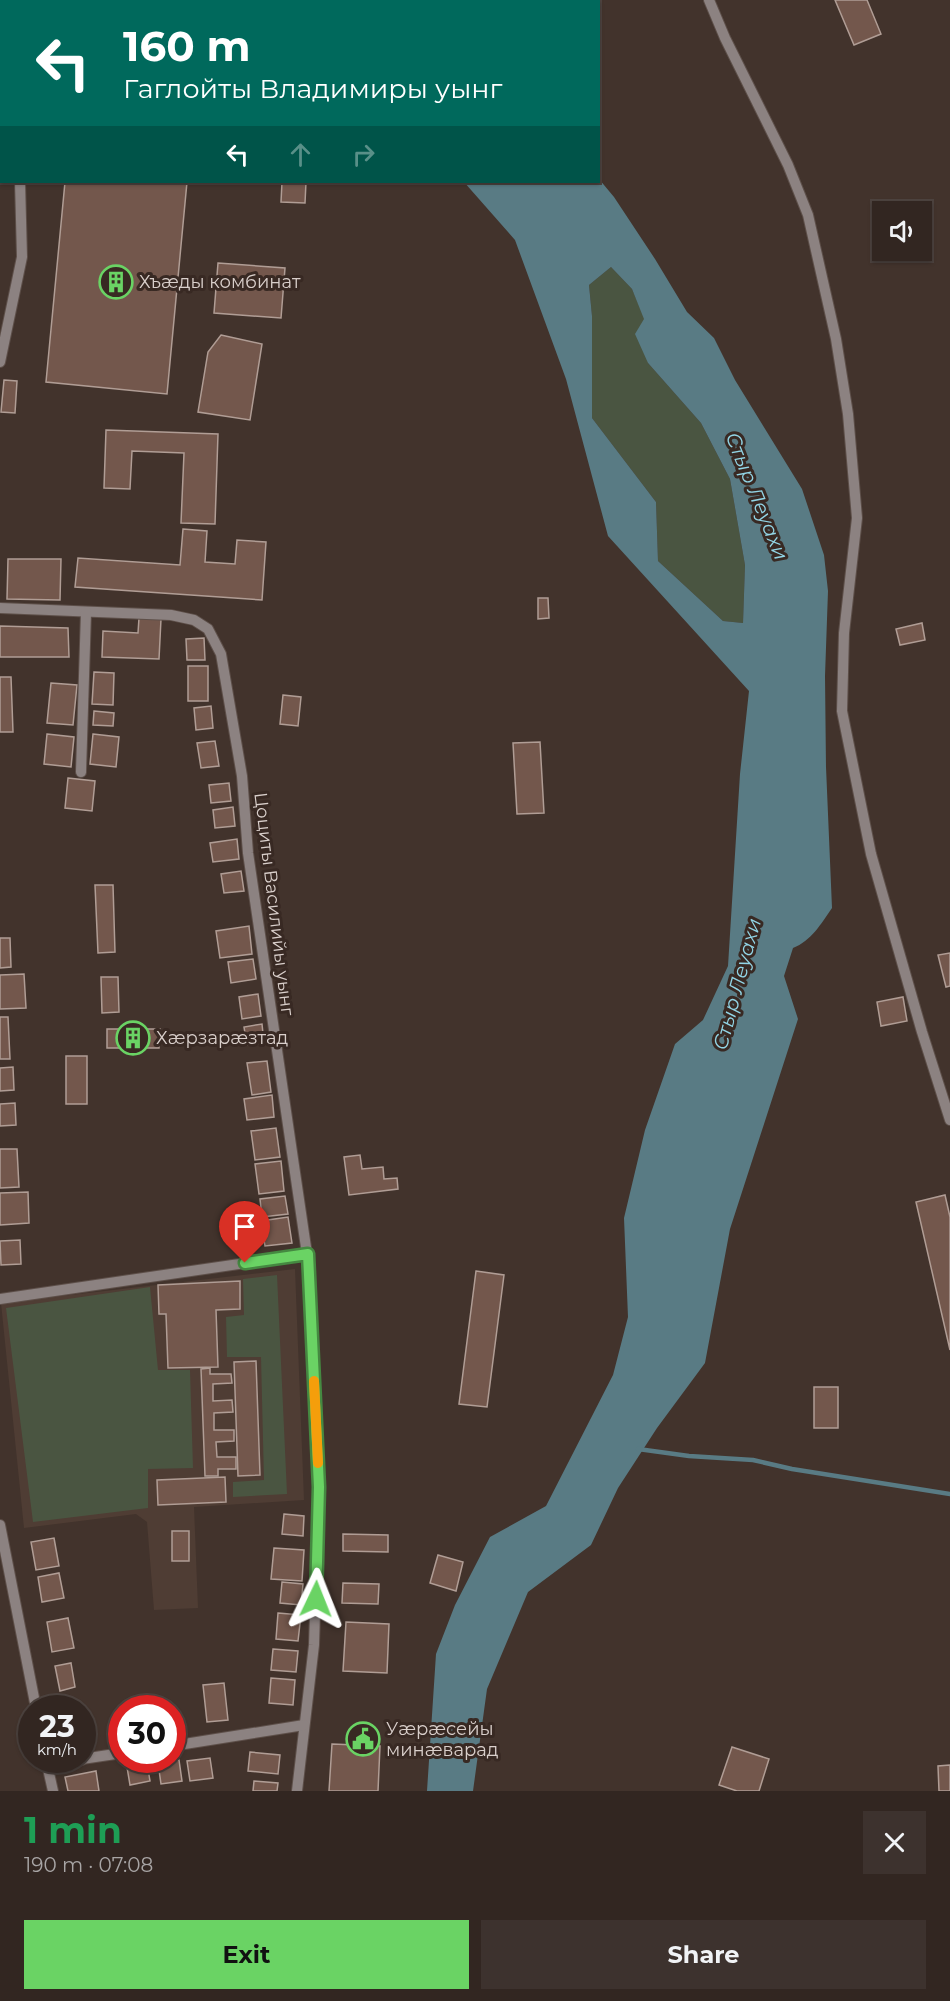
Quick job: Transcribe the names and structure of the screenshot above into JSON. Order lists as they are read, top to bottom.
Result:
{
  "streets": {
    "street": ["Цоциты Василийы уынг"]
  },
  "water": ["Стыр Леуахи"],
  "places": {
    "building": ["Хъæды комбинат", "Хæрзарæзтад"],
    "public building": ["Уæрæсейы минæварад"]
  },
  "page": {
    "turn": ["160 m", "Гаглойты Владимиры уынг"],
    "speed": "23 km/h",
    "limit": "30",
    "heading": ["1 min", "190 m · 07:08"],
    "buttons": ["Exit", "Share"]
  }
}
